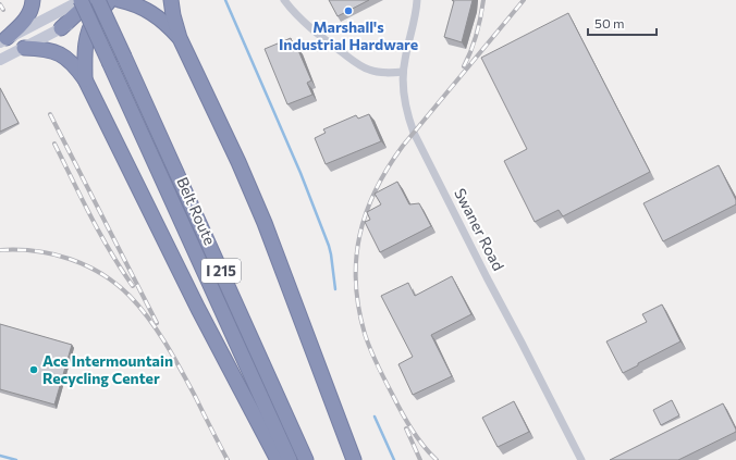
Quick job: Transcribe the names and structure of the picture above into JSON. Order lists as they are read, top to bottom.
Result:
{
  "streets": {
    "highway": ["Belt Route", "I 215"],
    "street": ["Swaner Road"]
  },
  "places": ["Marshall's Industrial Hardware", "Ace Intermountain Recycling Center"],
  "scale_bar": "50 m"
}
